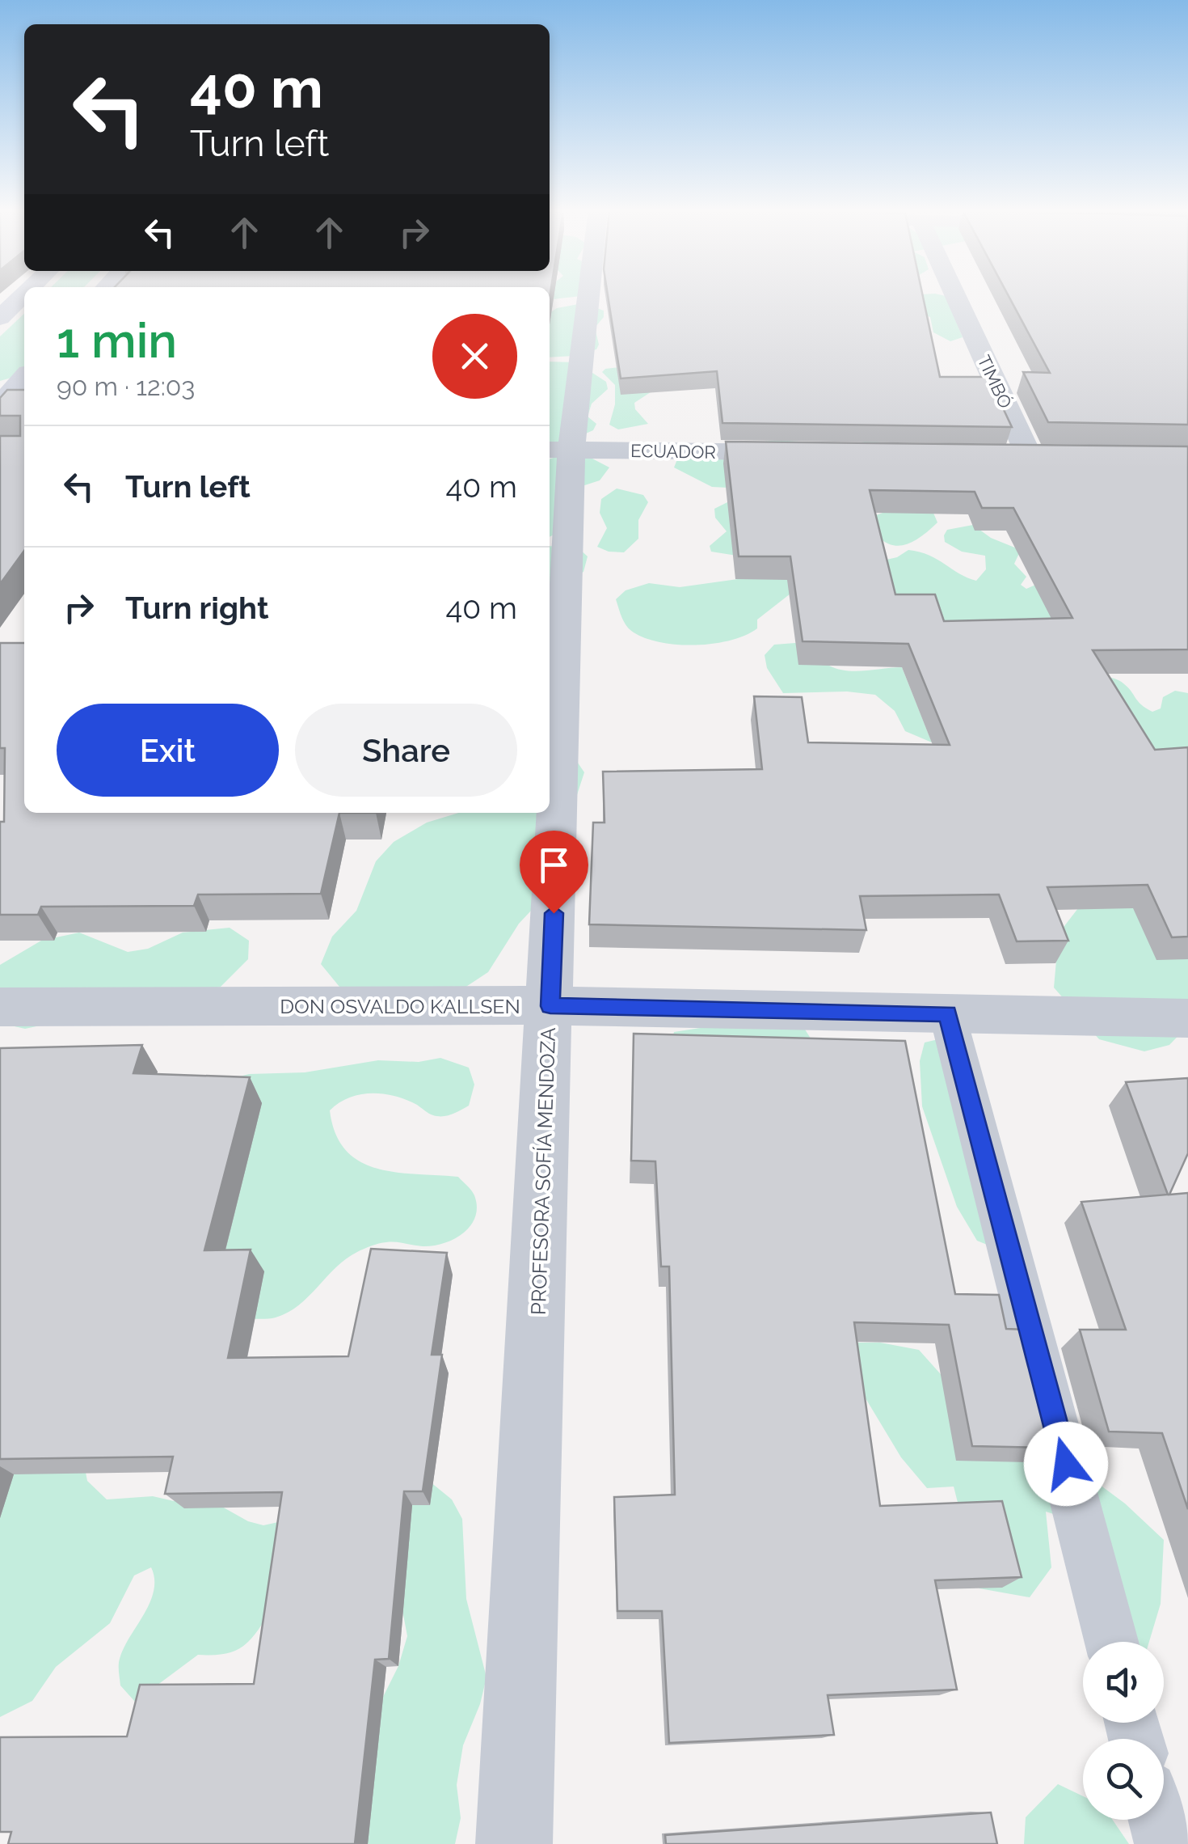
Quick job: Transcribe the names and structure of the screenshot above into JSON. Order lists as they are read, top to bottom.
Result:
{
  "streets": {
    "street": [
      "TIMBÓ",
      "ECUADOR",
      "DON OSVALDO KALLSEN",
      "PROFESORA SOFÍA MENDOZA"
    ]
  },
  "crossings": [
    ["ECUADOR", "PROFESORA SOFÍA MENDOZA"],
    ["DON OSVALDO KALLSEN", "PROFESORA SOFÍA MENDOZA"]
  ],
  "page": {
    "turn": ["40 m", "Turn left"],
    "heading": ["1 min", "90 m · 12:03"],
    "list": [
      {
        "name": "Turn left",
        "value": "40 m"
      },
      {
        "name": "Turn right",
        "value": "40 m"
      }
    ],
    "buttons": ["Exit", "Share"]
  }
}
